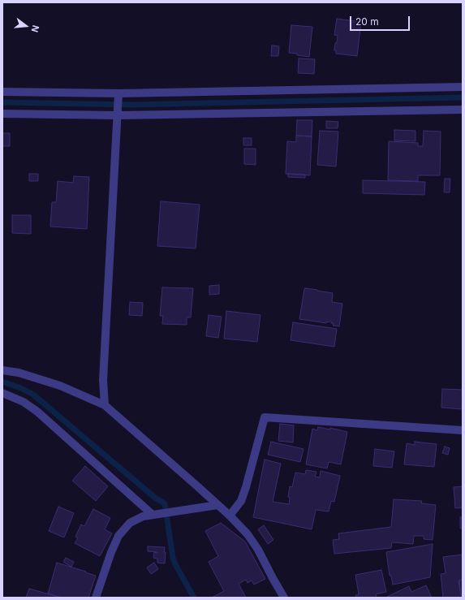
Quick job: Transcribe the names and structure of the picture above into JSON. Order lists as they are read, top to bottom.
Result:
{
  "scale_bar": "20 m",
  "north": "right"
}
